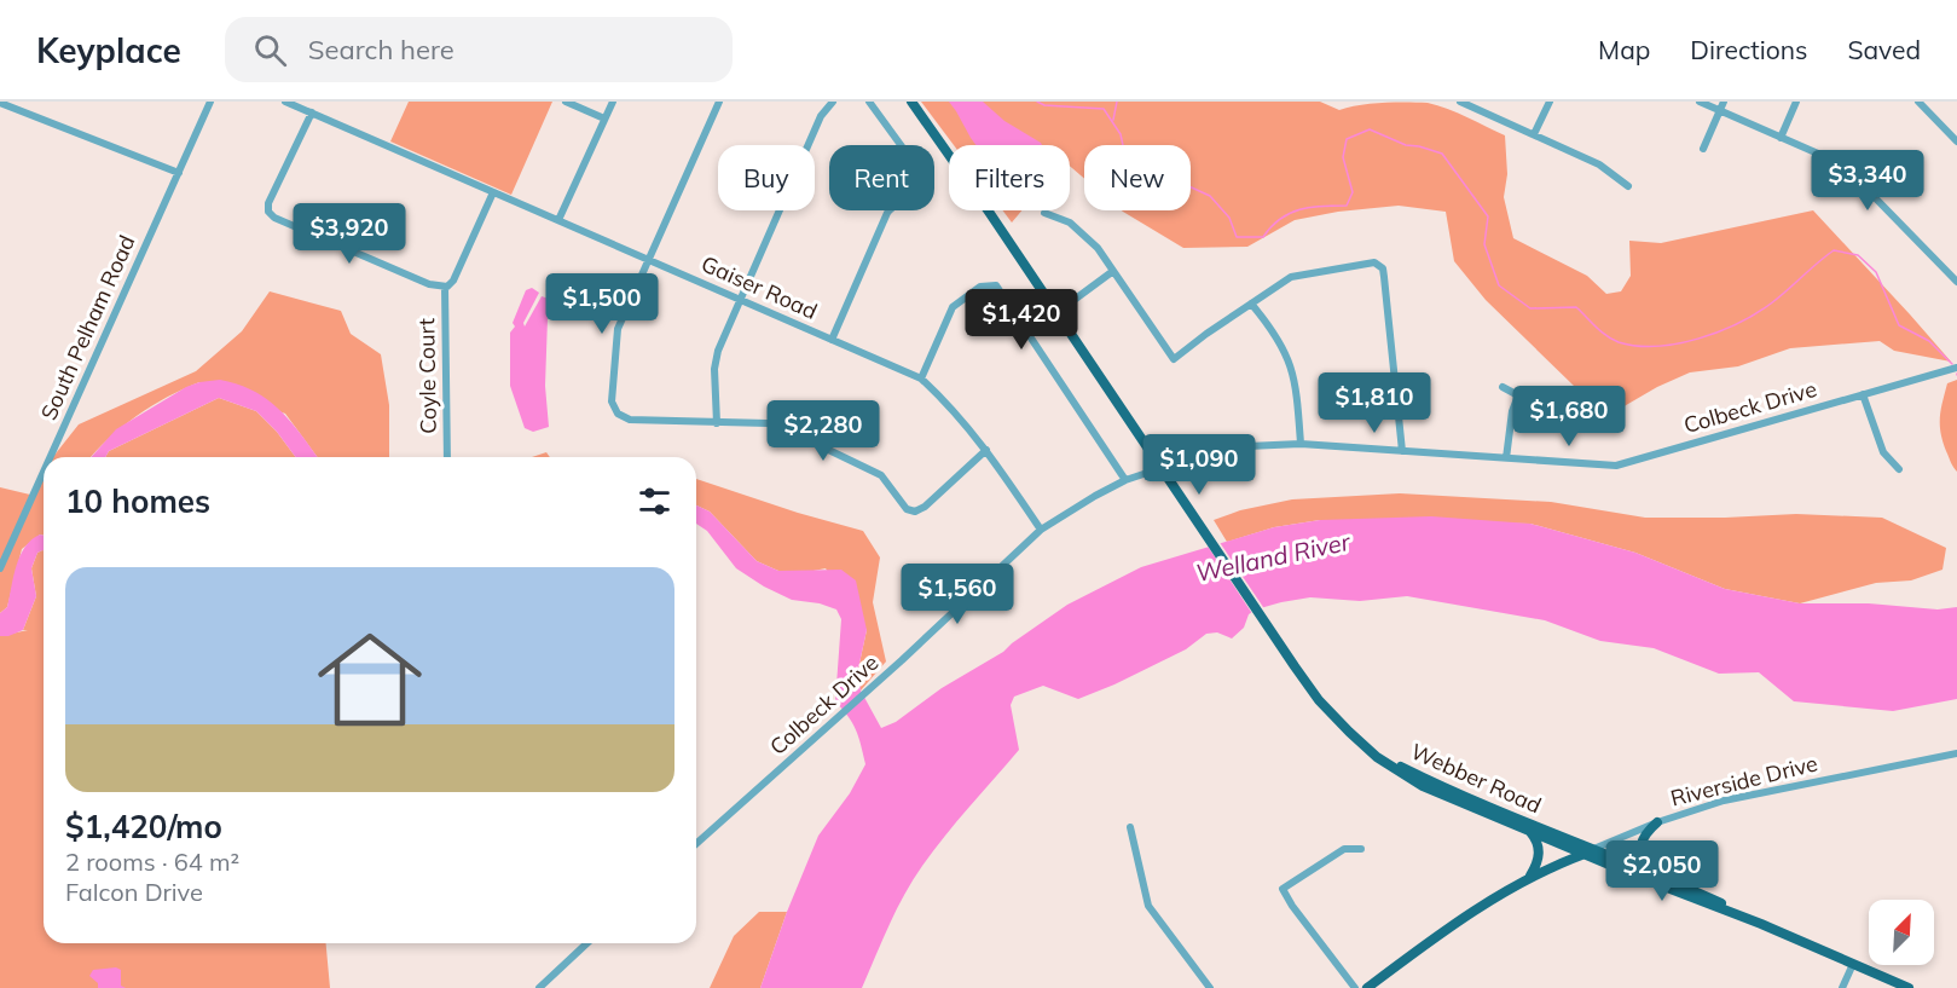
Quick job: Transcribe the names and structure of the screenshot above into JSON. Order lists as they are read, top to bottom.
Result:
{
  "streets": {
    "main road": ["Webber Road", "Riverside Drive"],
    "street": [
      "Gaiser Road",
      "South Pelham Road",
      "Coyle Court",
      "Colbeck Drive"
    ]
  },
  "crossings": [
    ["Gaiser Road", "Colbeck Drive"],
    ["Colbeck Drive", "Webber Road"],
    ["Webber Road", "Riverside Drive"]
  ],
  "water": ["Welland River"],
  "north": "top right",
  "page": {
    "header": "Keyplace",
    "search": "Search here",
    "nav": ["Map", "Directions", "Saved"],
    "chip": [
      "Buy",
      "Rent",
      "Filters",
      "New"
    ],
    "price": [
      "$3,340",
      "$3,920",
      "$1,500",
      "$1,420",
      "$1,810",
      "$1,680",
      "$2,280",
      "$1,090",
      "$1,560",
      "$2,050"
    ],
    "heading": "10 homes",
    "list": [
      {
        "name": "$1,420/mo",
        "note": "2 rooms · 64 m² · Falcon Drive"
      }
    ]
  }
}
